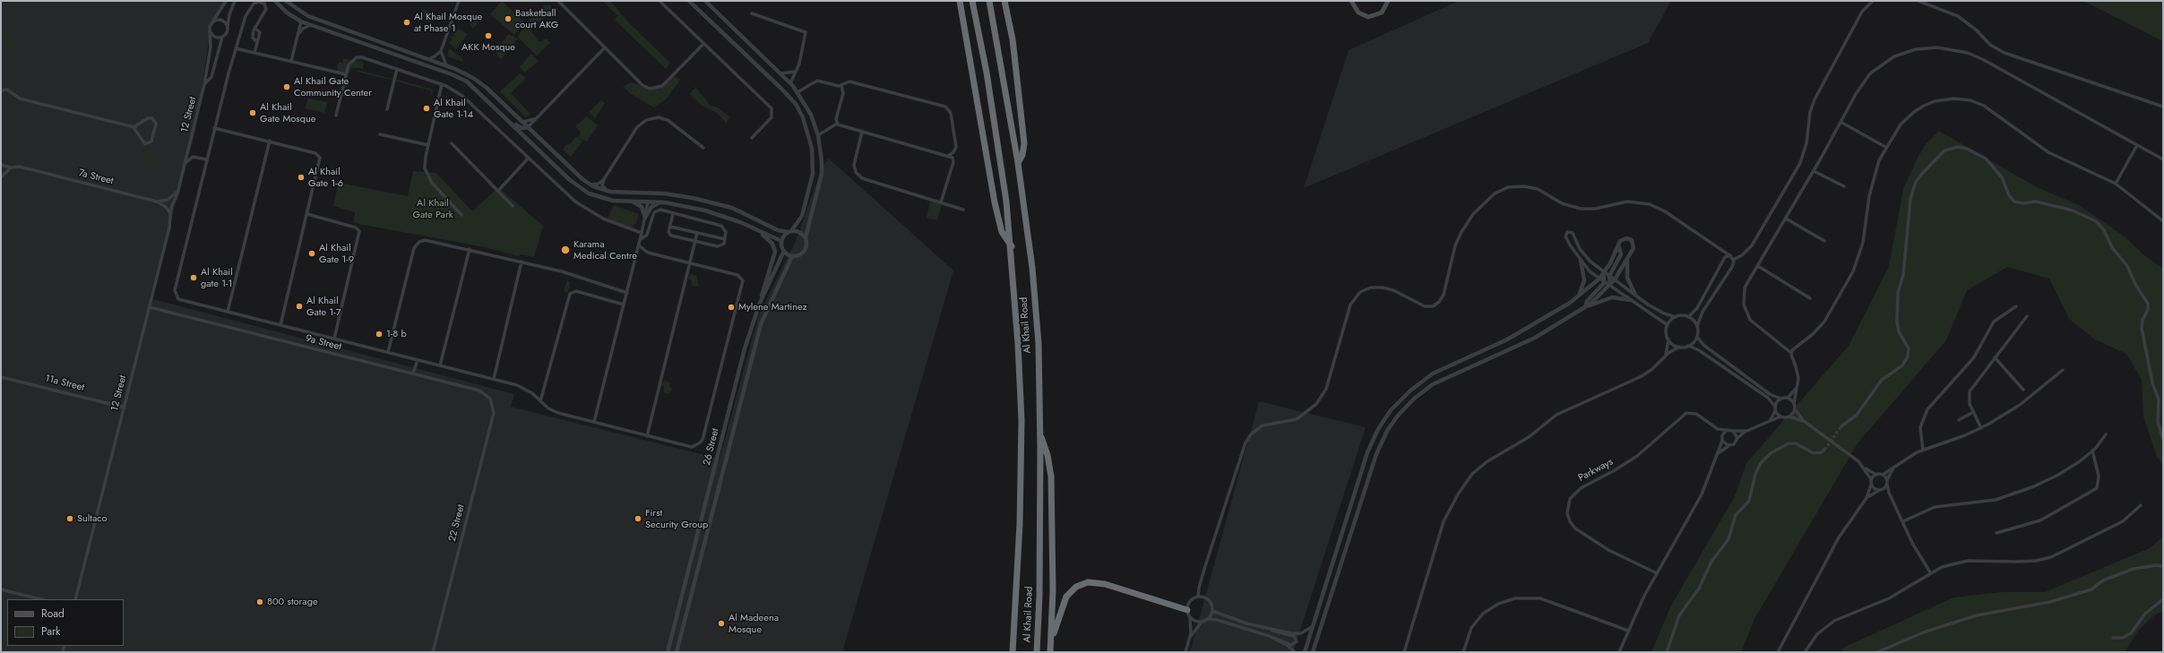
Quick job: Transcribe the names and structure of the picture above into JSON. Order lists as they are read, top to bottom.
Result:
{
  "streets": {
    "highway": ["Al Khail Road"],
    "street": [
      "12 Street",
      "7a Street",
      "9a Street",
      "11a Street",
      "26 Street",
      "Parkways",
      "22 Street"
    ]
  },
  "crossings": [
    ["12 Street", "7a Street"],
    ["12 Street", "9a Street"],
    ["12 Street", "11a Street"],
    ["9a Street", "22 Street"]
  ],
  "parks": ["Al Khail Gate Park"],
  "places": [
    "Basketball court AKG",
    "Al Khail Mosque at Phase 1",
    "AKK Mosque",
    "Al Khail Gate Community Center",
    "Al Khail Gate 1-14",
    "Al Khail Gate Mosque",
    "Al Khail Gate 1-6",
    "Karama Medical Centre",
    "Al Khail Gate 1-9",
    "Al Khail gate 1-1",
    "Al Khail Gate 1-7",
    "Mylene Martinez",
    "1-8 b",
    "Sultaco",
    "First Security Group",
    "800 storage",
    "Al Madeena Mosque"
  ],
  "legend": ["Road", "Park"]
}
